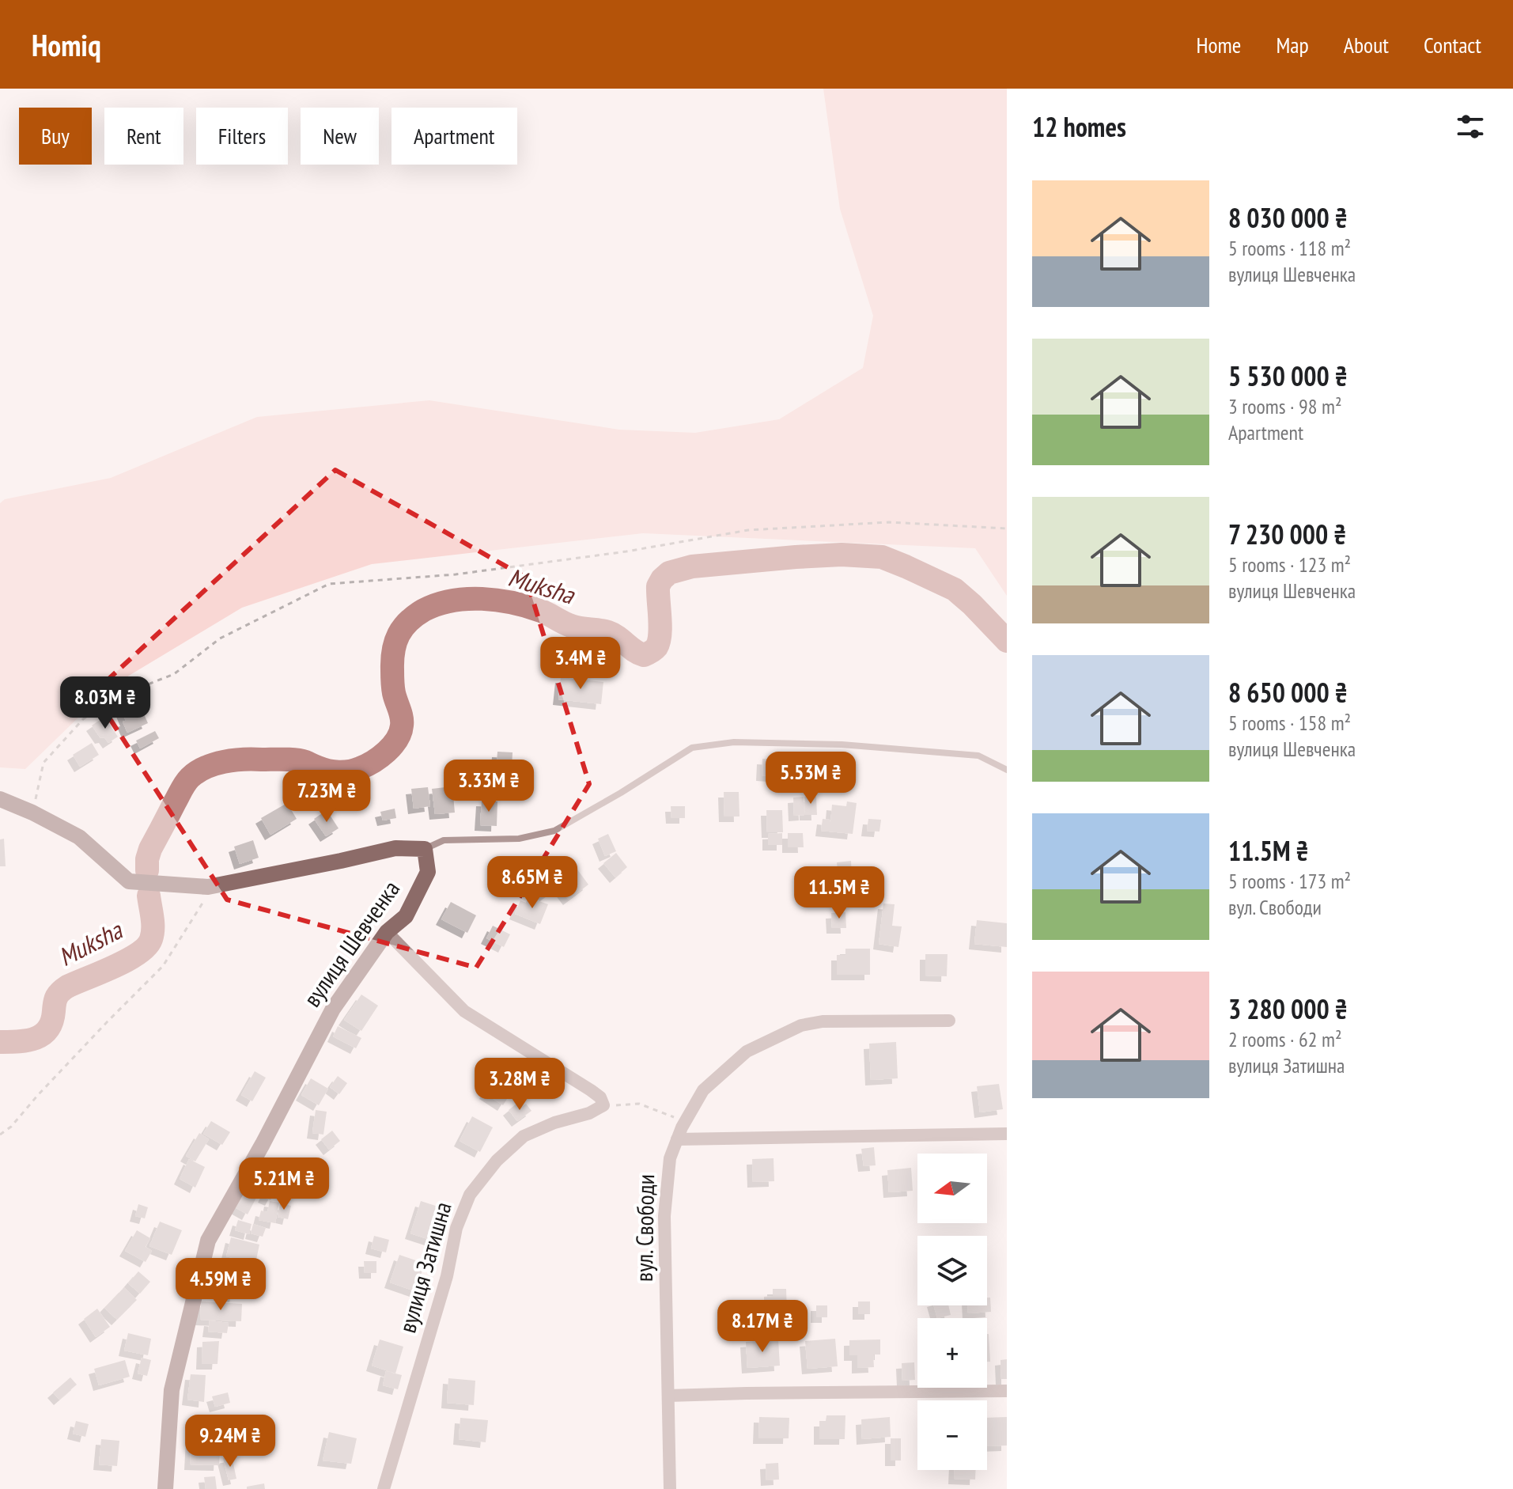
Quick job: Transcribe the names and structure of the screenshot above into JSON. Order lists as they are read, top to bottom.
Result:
{
  "streets": {
    "street": ["вулиця Шевченка", "вул. Свободи", "вулиця Затишна"]
  },
  "water": ["Muksha"],
  "north": "left",
  "page": {
    "header": "Homiq",
    "nav": [
      "Home",
      "Map",
      "About",
      "Contact"
    ],
    "heading": "12 homes",
    "chip": [
      "Buy",
      "Rent",
      "Filters",
      "New",
      "Apartment"
    ],
    "list": [
      {
        "name": "8 030 000 ₴",
        "note": "5 rooms · 118 m² · вулиця Шевченка"
      },
      {
        "name": "5 530 000 ₴",
        "note": "3 rooms · 98 m² · Apartment"
      },
      {
        "name": "7 230 000 ₴",
        "note": "5 rooms · 123 m² · вулиця Шевченка"
      },
      {
        "name": "8 650 000 ₴",
        "note": "5 rooms · 158 m² · вулиця Шевченка"
      },
      {
        "name": "11.5M ₴",
        "note": "5 rooms · 173 m² · вул. Свободи"
      },
      {
        "name": "3 280 000 ₴",
        "note": "2 rooms · 62 m² · вулиця Затишна"
      }
    ],
    "price": [
      "3.4M ₴",
      "8.03M ₴",
      "5.53M ₴",
      "3.33M ₴",
      "7.23M ₴",
      "8.65M ₴",
      "11.5M ₴",
      "3.28M ₴",
      "5.21M ₴",
      "4.59M ₴",
      "8.17M ₴",
      "9.24M ₴"
    ],
    "map_buttons": ["+", "−"]
  }
}
